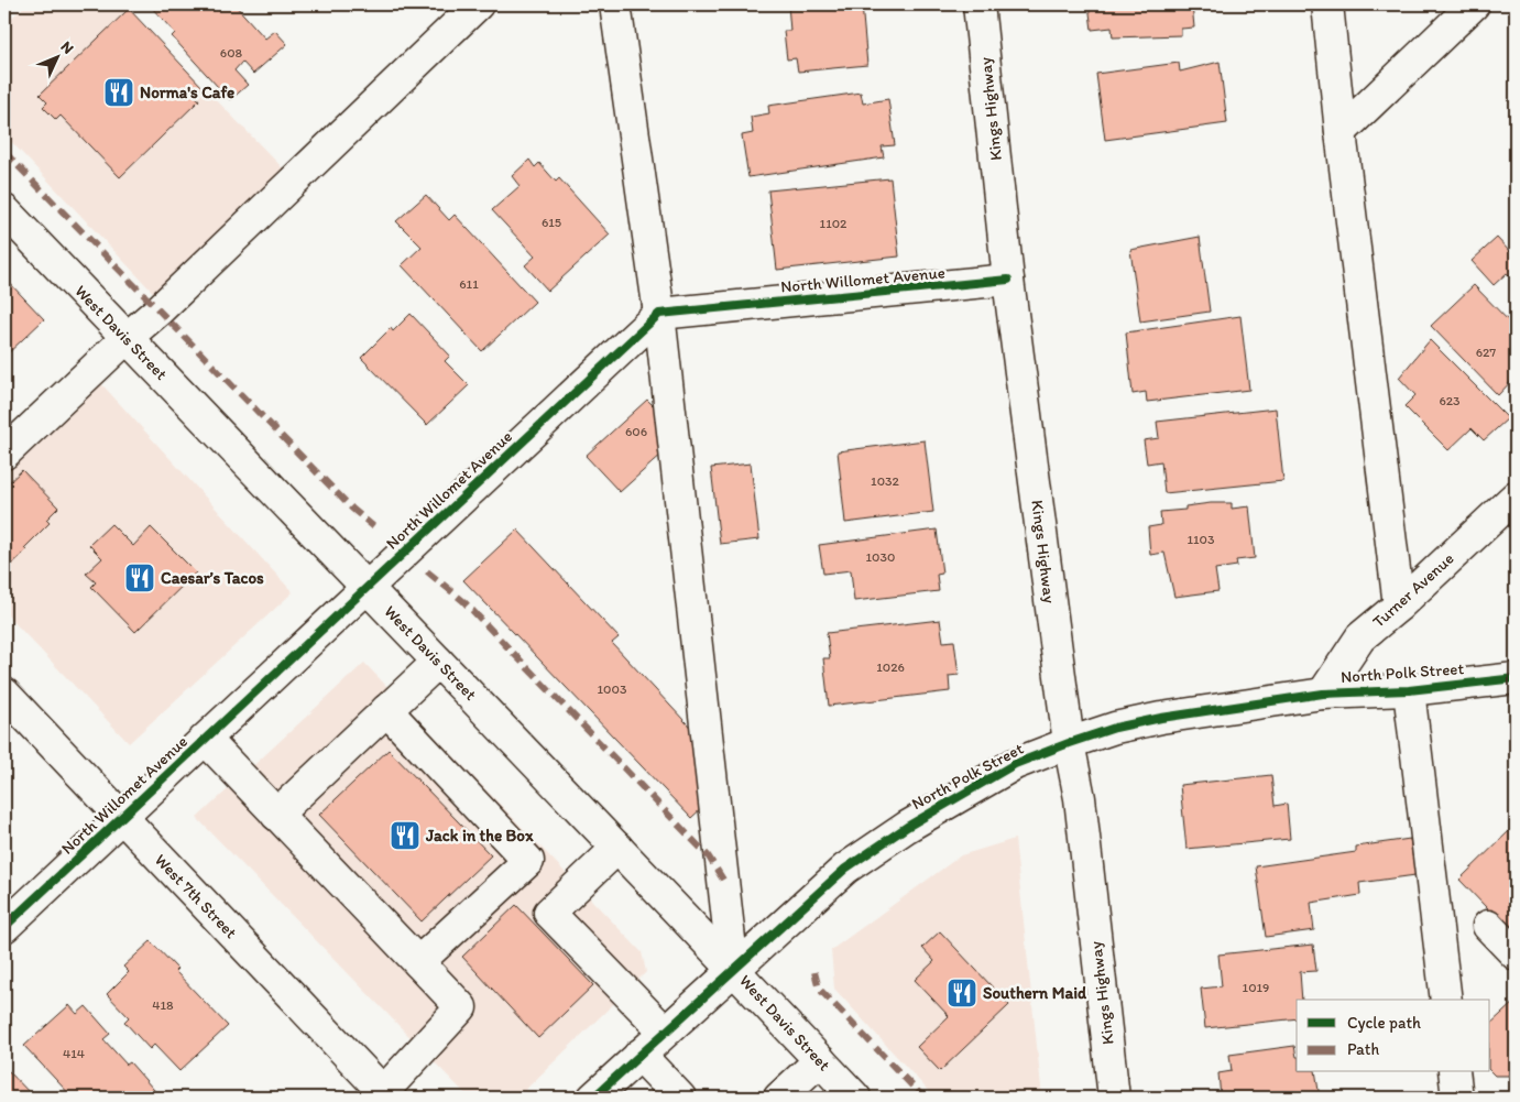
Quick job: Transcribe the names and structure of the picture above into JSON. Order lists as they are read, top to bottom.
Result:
{
  "streets": {
    "street": [
      "Kings Highway",
      "North Willomet Avenue",
      "West Davis Street",
      "Turner Avenue",
      "North Polk Street",
      "West 7th Street"
    ]
  },
  "crossings": [
    ["Kings Highway", "North Willomet Avenue"],
    ["Kings Highway", "North Polk Street"],
    ["North Willomet Avenue", "West Davis Street"],
    ["North Willomet Avenue", "West 7th Street"],
    ["West Davis Street", "North Polk Street"],
    ["Turner Avenue", "North Polk Street"]
  ],
  "places": {
    "restaurant": [
      "Norma's Cafe",
      "Caesar’s Tacos",
      "Jack in the Box",
      "Southern Maid"
    ]
  },
  "house_numbers": [
    "608",
    "615",
    "1102",
    "611",
    "627",
    "623",
    "606",
    "1032",
    "1103",
    "1030",
    "1026",
    "1003",
    "1019",
    "418",
    "414"
  ],
  "legend": ["Cycle path", "Path"],
  "north": "top right"
}
